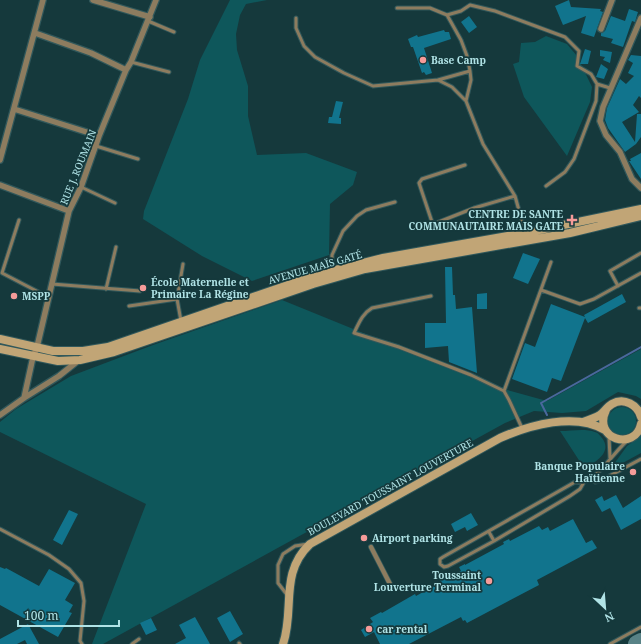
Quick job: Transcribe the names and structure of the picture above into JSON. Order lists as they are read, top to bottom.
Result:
{
  "streets": {
    "main road": ["AVENUE MAÏS GATÉ", "BOULEVARD TOUSSAINT LOUVERTURE"],
    "street": ["RUE J. ROUMAIN"]
  },
  "crossings": [
    ["RUE J. ROUMAIN", "AVENUE MAÏS GATÉ"]
  ],
  "places": {
    "other": [
      "Base Camp",
      "École Maternelle et Primaire La Régine",
      "MSPP",
      "Banque Populaire Haïtienne",
      "Airport parking",
      "Toussaint Louverture Terminal",
      "car rental"
    ],
    "health": ["CENTRE DE SANTE COMMUNAUTAIRE MAIS GATE"]
  },
  "scale_bar": "100 m",
  "north": "bottom right"
}
